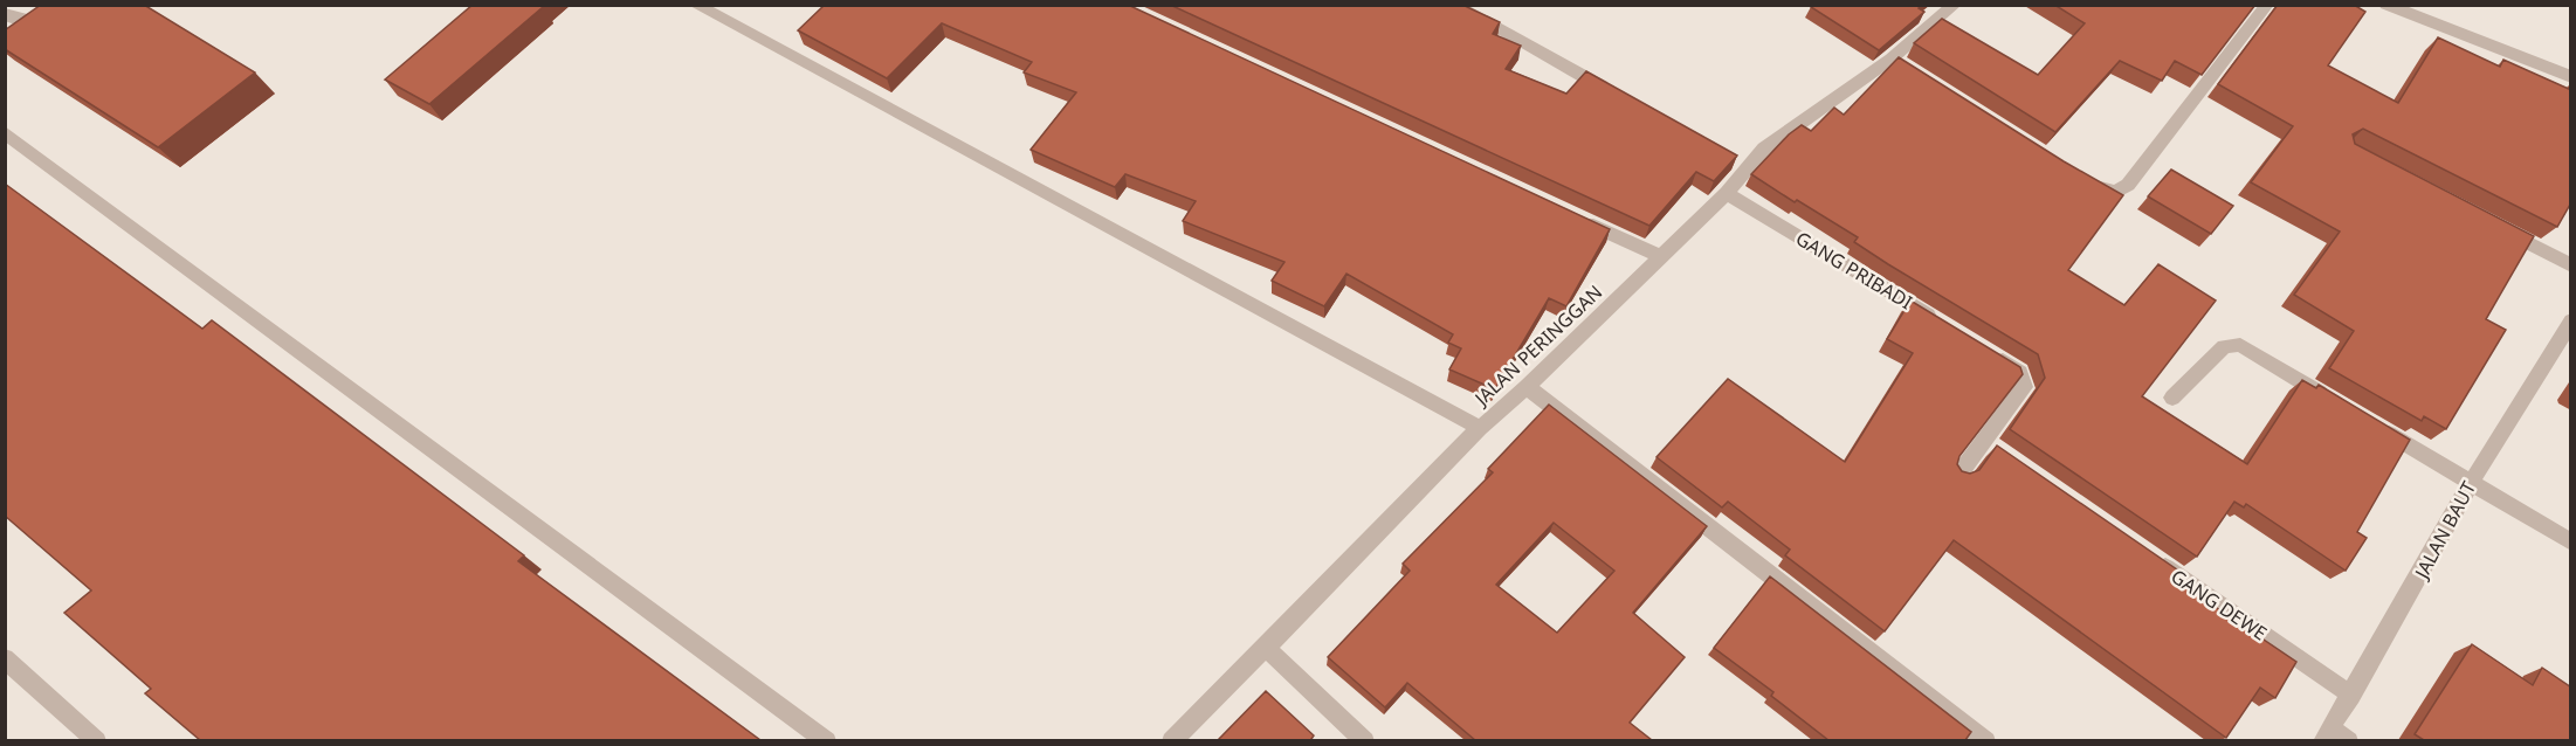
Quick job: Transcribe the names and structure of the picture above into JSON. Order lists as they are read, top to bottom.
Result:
{
  "streets": {
    "street": [
      "GANG PRIBADI",
      "JALAN PERINGGAN",
      "JALAN BAUT",
      "GANG DEWE"
    ]
  },
  "crossings": [
    ["GANG PRIBADI", "JALAN PERINGGAN"],
    ["JALAN BAUT", "GANG DEWE"]
  ]
}
